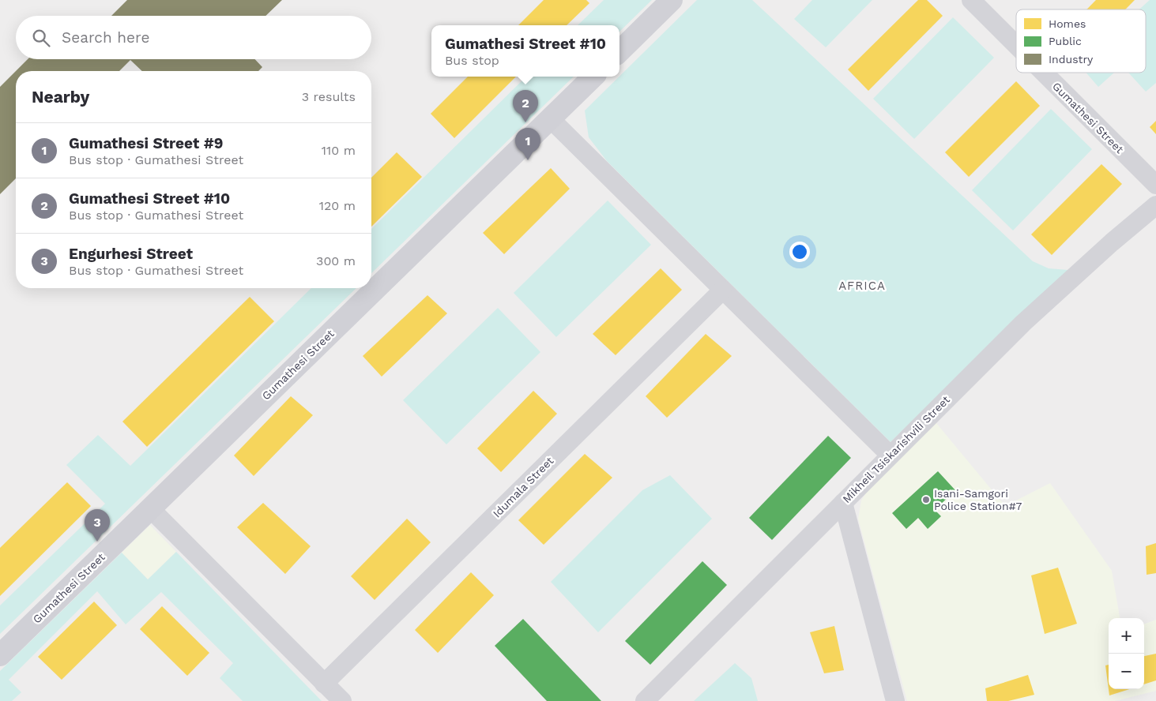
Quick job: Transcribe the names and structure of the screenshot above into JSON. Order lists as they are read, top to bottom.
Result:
{
  "streets": {
    "street": ["Gumathesi Street", "Mikheil Tsiskarishvili Street", "Idumala Street"]
  },
  "districts": ["AFRICA"],
  "places": ["Isani-Samgori Police Station#7"],
  "legend": ["Homes", "Public", "Industry"],
  "page": {
    "search": "Search here",
    "popup": ["Gumathesi Street #10", "Bus stop"],
    "heading": ["Nearby", "3 results"],
    "pins": ["2", "1", "3"],
    "list": [
      {
        "mark": "1",
        "name": "Gumathesi Street #9",
        "note": "Bus stop · Gumathesi Street",
        "value": "110 m"
      },
      {
        "mark": "2",
        "name": "Gumathesi Street #10",
        "note": "Bus stop · Gumathesi Street",
        "value": "120 m"
      },
      {
        "mark": "3",
        "name": "Engurhesi Street",
        "note": "Bus stop · Gumathesi Street",
        "value": "300 m"
      }
    ],
    "map_buttons": ["+", "−"]
  }
}
